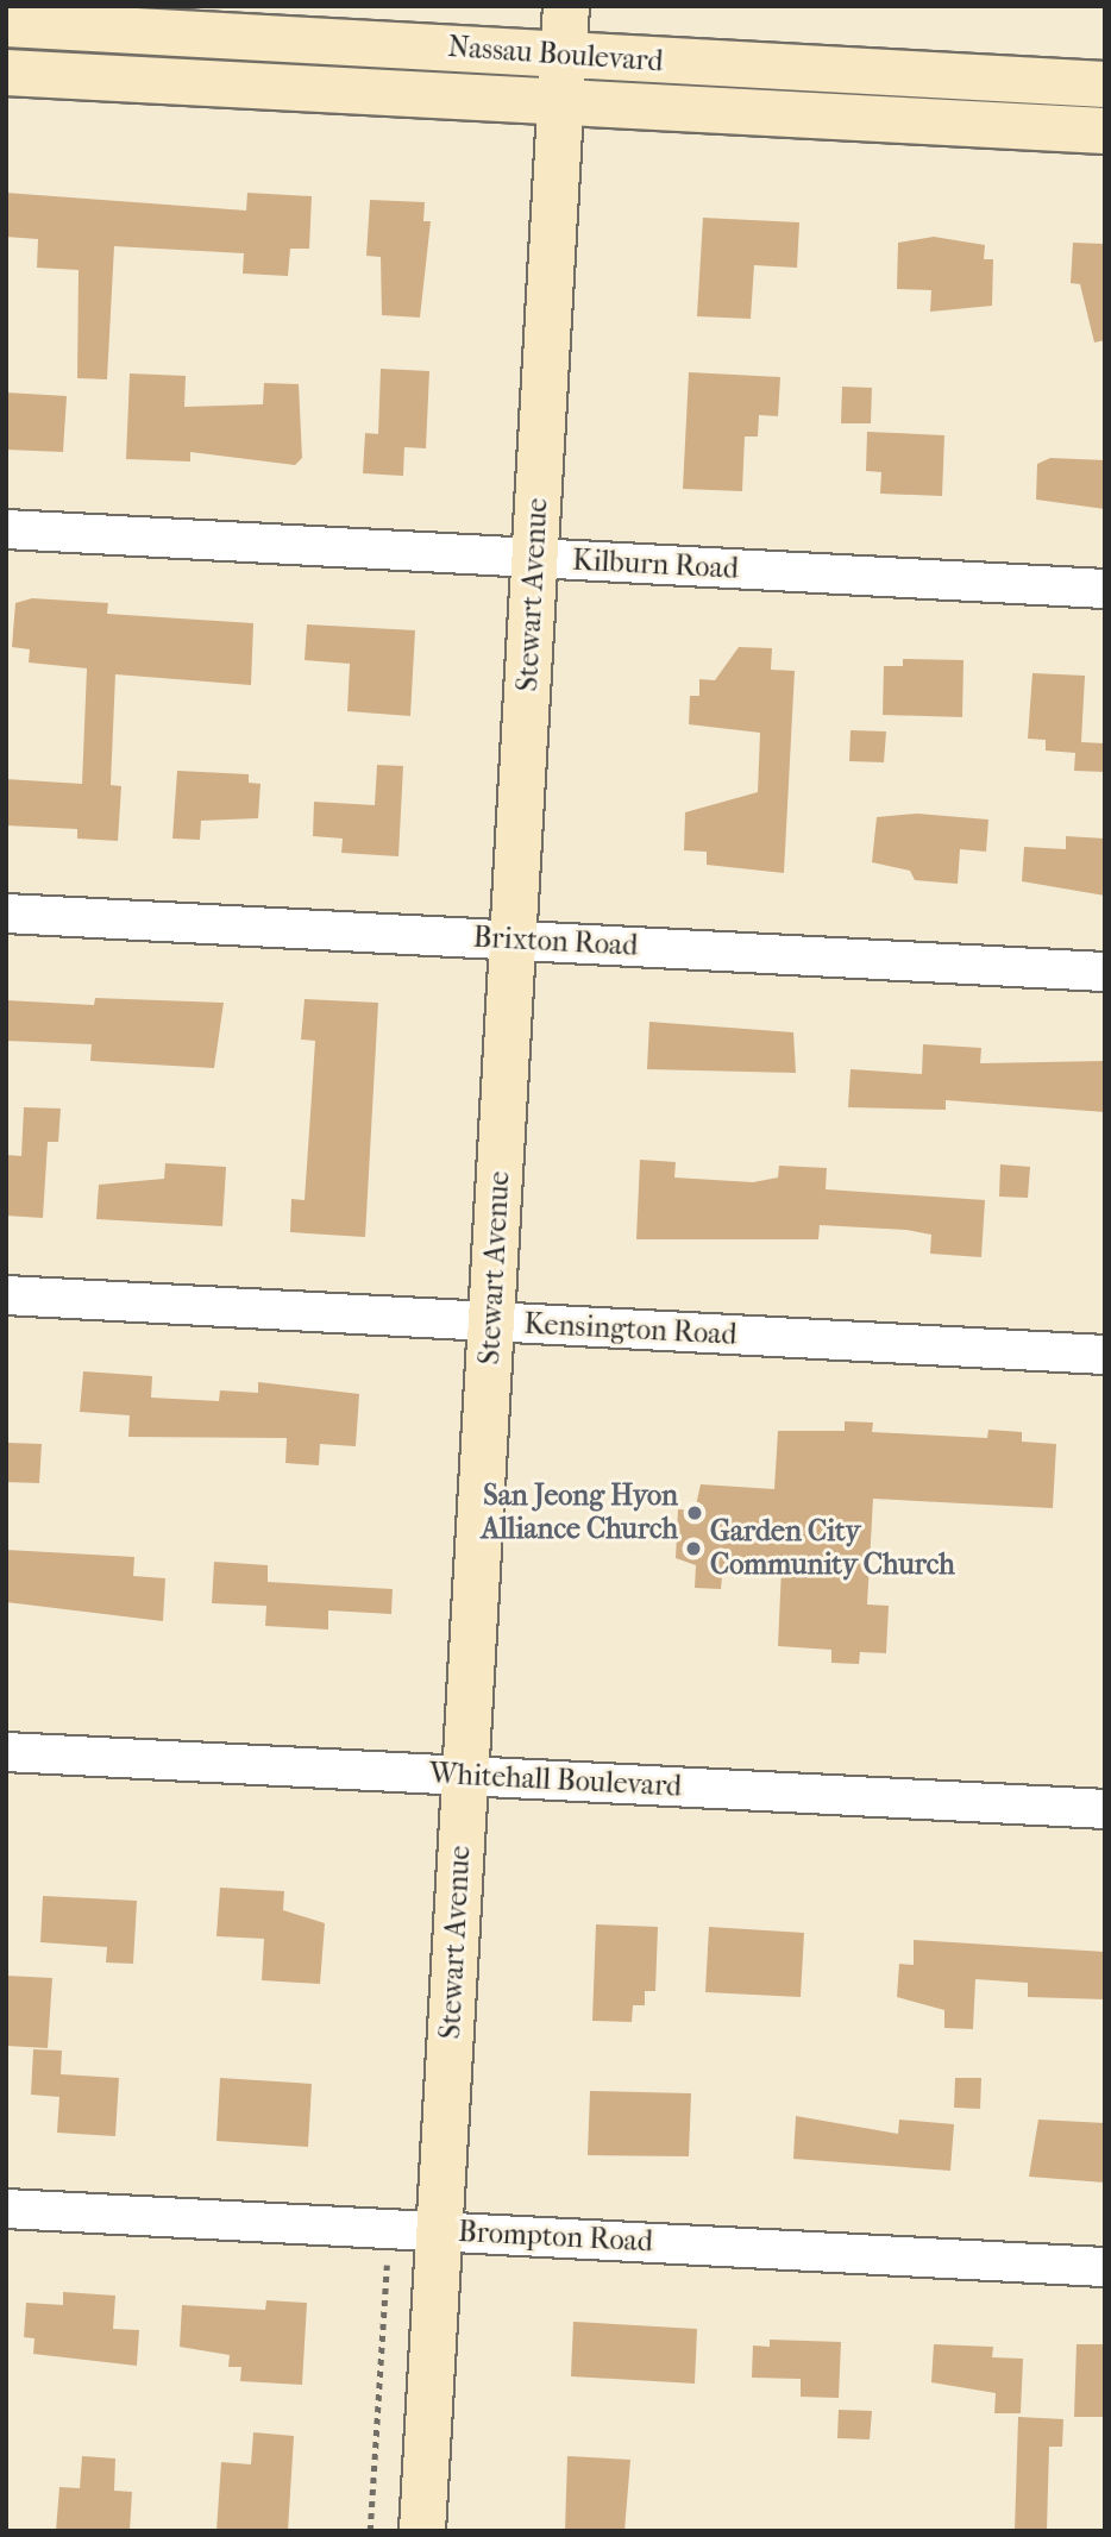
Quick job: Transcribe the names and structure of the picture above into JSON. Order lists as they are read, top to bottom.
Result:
{
  "streets": {
    "main road": ["Nassau Boulevard", "Stewart Avenue"],
    "street": [
      "Kilburn Road",
      "Brixton Road",
      "Kensington Road",
      "Whitehall Boulevard",
      "Brompton Road"
    ]
  },
  "crossings": [
    ["Nassau Boulevard", "Stewart Avenue"],
    ["Kilburn Road", "Stewart Avenue"],
    ["Stewart Avenue", "Brixton Road"],
    ["Stewart Avenue", "Kensington Road"],
    ["Stewart Avenue", "Whitehall Boulevard"],
    ["Stewart Avenue", "Brompton Road"]
  ],
  "places": ["San Jeong Hyon Alliance Church", "Garden City Community Church"]
}
